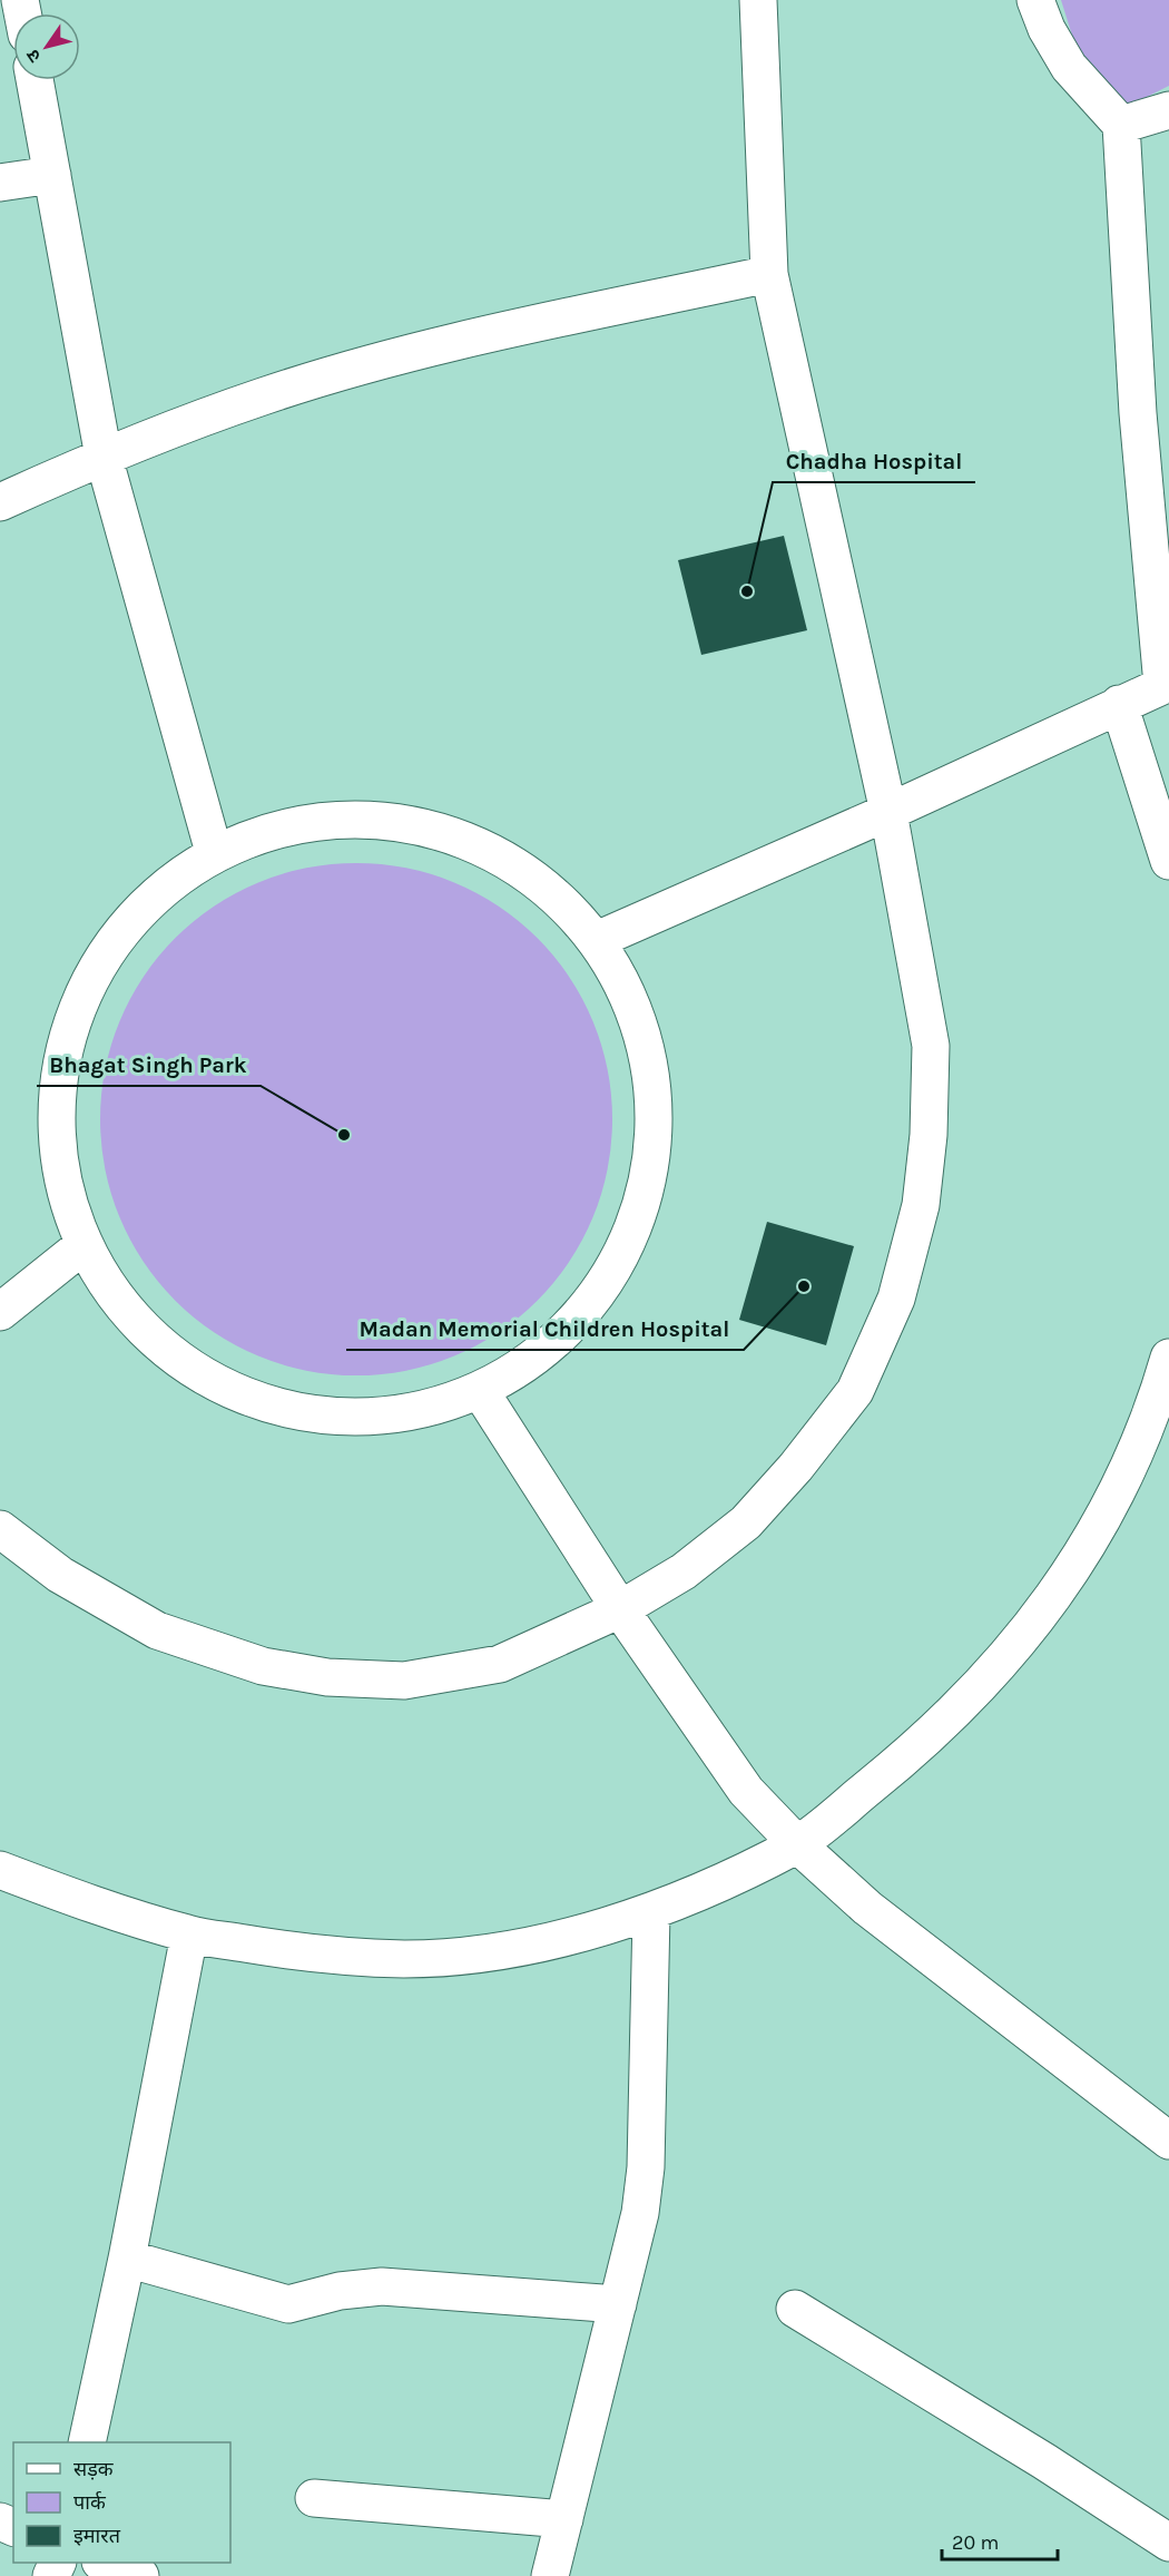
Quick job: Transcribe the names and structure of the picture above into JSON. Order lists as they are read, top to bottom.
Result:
{
  "places": ["Chadha Hospital", "Bhagat Singh Park", "Madan Memorial Children Hospital"],
  "legend": ["सड़क", "पार्क", "इमारत"],
  "scale_bar": "20 m",
  "north": "bottom left"
}
